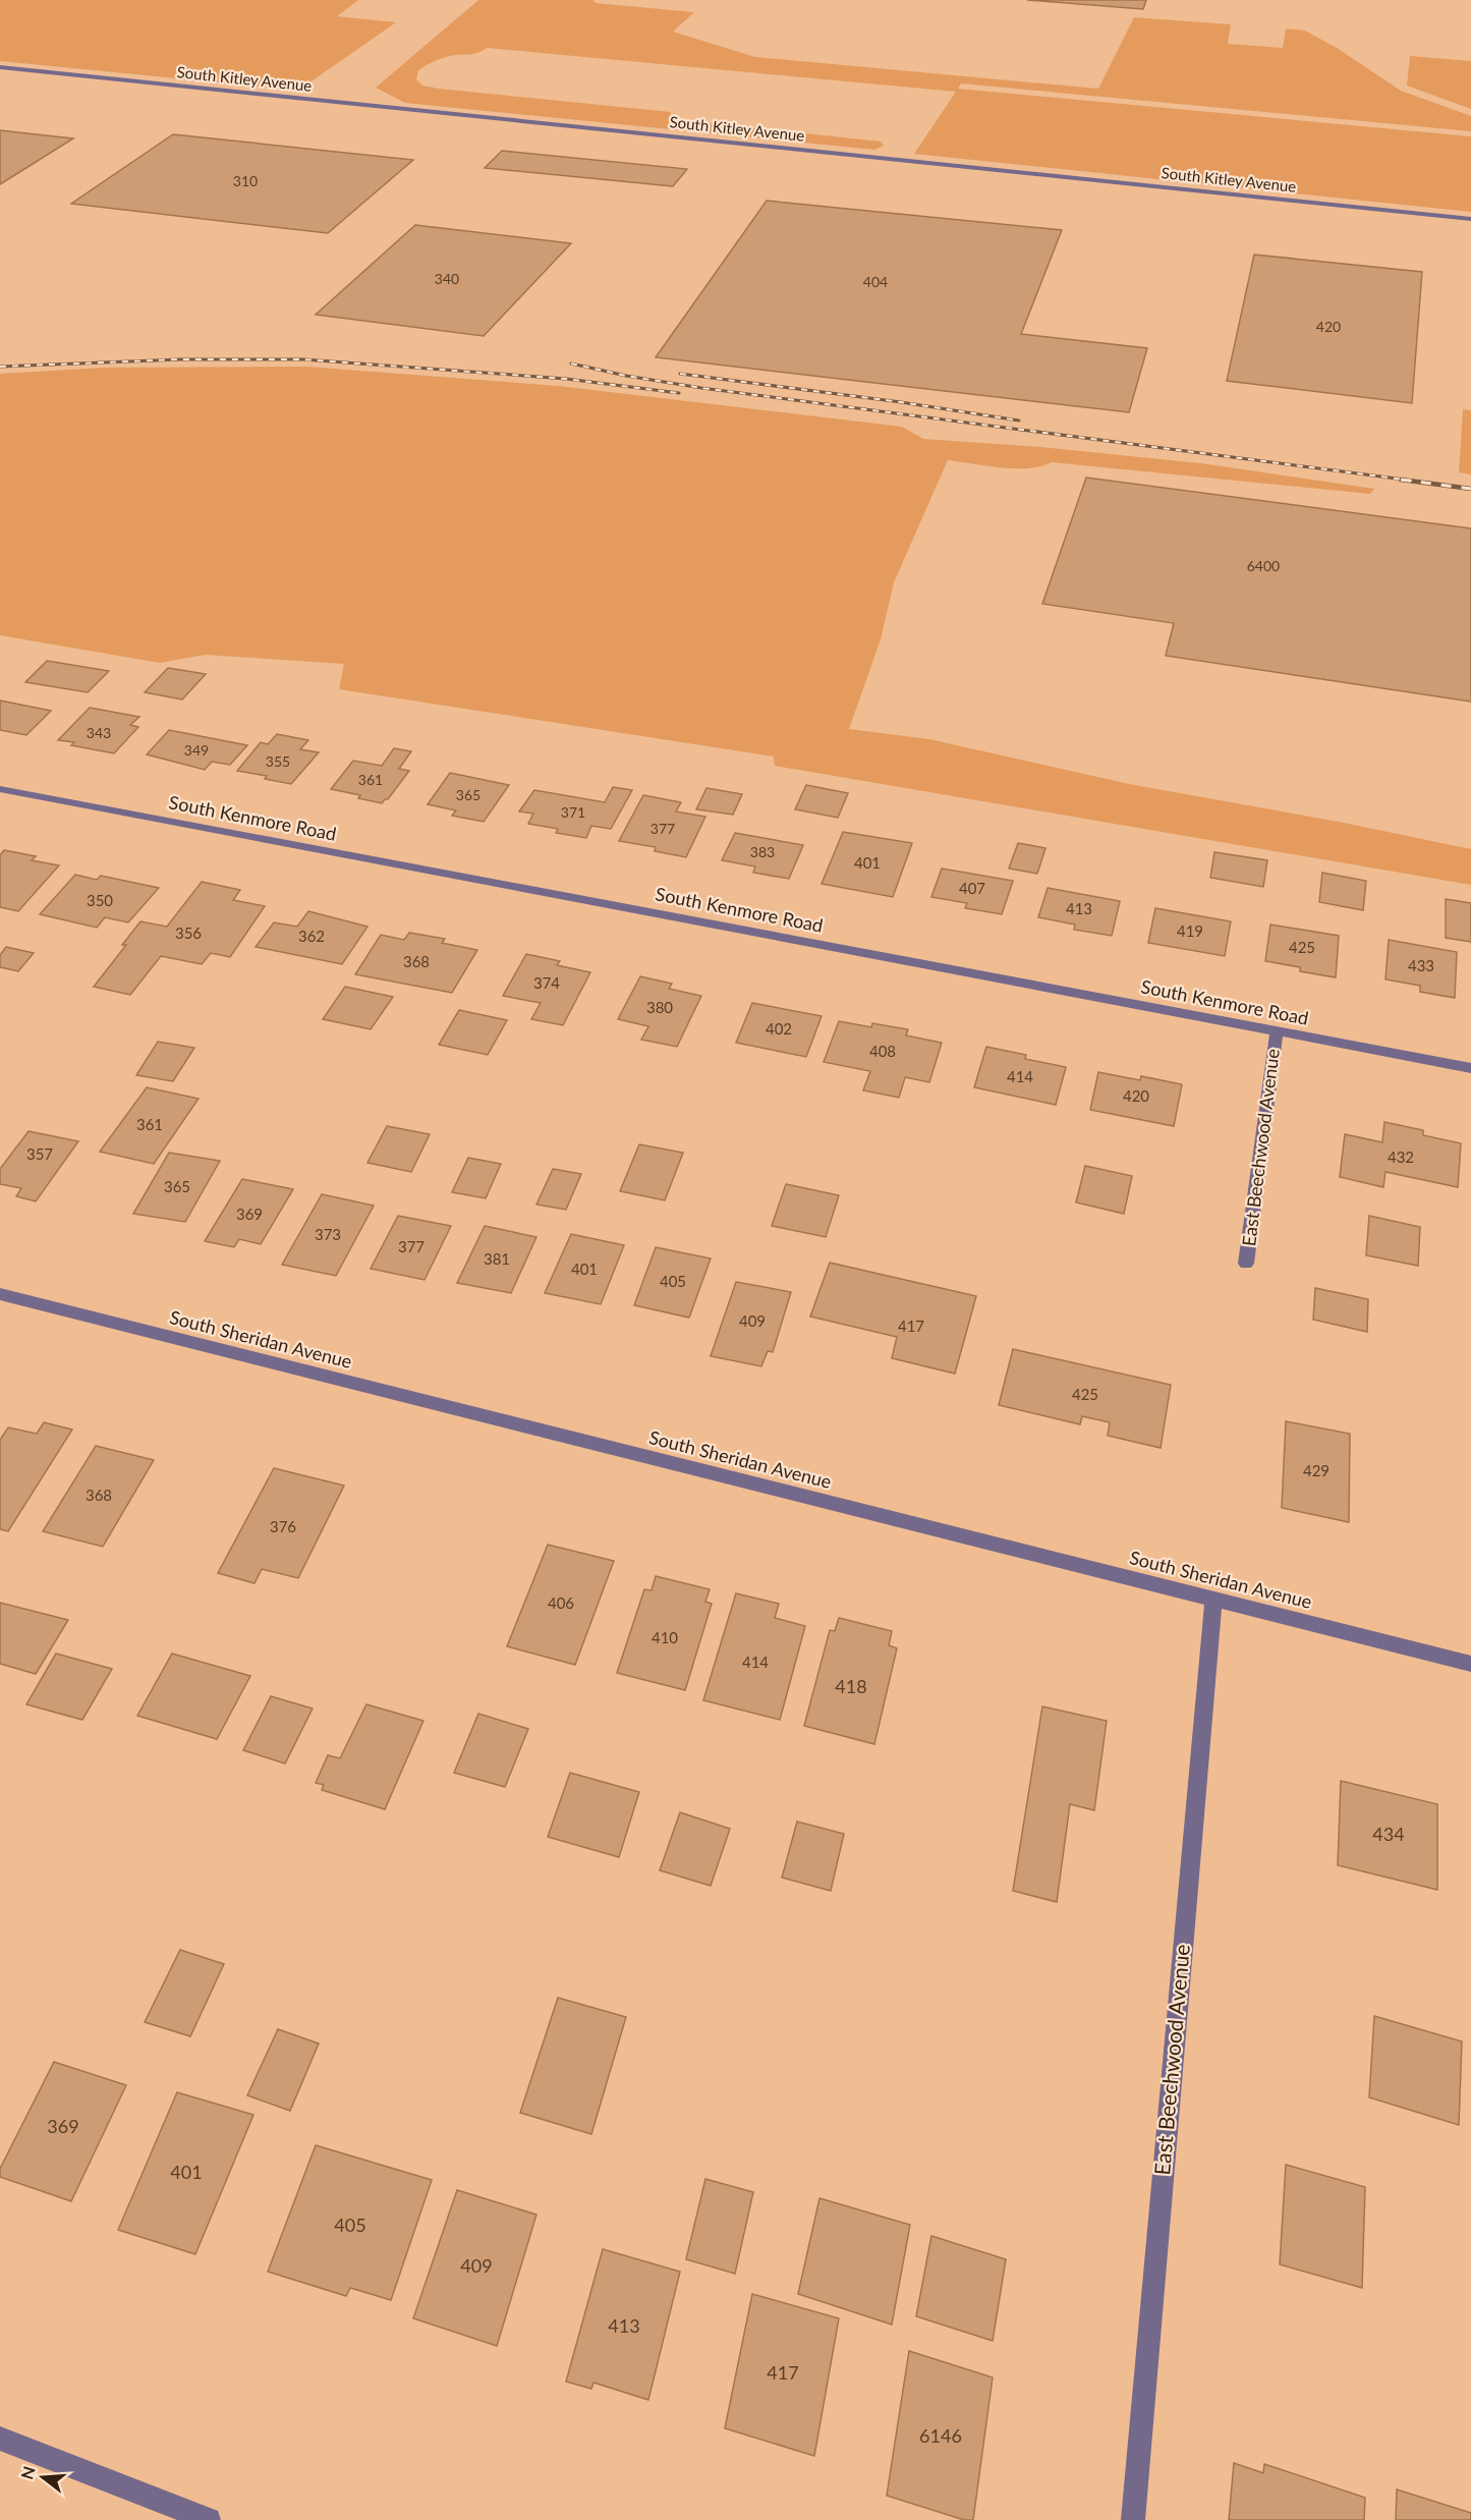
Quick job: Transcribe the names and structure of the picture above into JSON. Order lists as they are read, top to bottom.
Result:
{
  "streets": {
    "street": [
      "South Kitley Avenue",
      "South Kenmore Road",
      "East Beechwood Avenue",
      "South Sheridan Avenue"
    ]
  },
  "crossings": [
    ["South Kenmore Road", "East Beechwood Avenue"],
    ["East Beechwood Avenue", "South Sheridan Avenue"]
  ],
  "house_numbers": [
    "310",
    "340",
    "404",
    "420",
    "6400",
    "343",
    "349",
    "355",
    "361",
    "365",
    "371",
    "377",
    "383",
    "401",
    "407",
    "350",
    "413",
    "419",
    "356",
    "362",
    "425",
    "368",
    "433",
    "374",
    "380",
    "402",
    "408",
    "414",
    "420",
    "361",
    "357",
    "432",
    "365",
    "369",
    "373",
    "377",
    "381",
    "401",
    "405",
    "409",
    "417",
    "425",
    "429",
    "368",
    "376",
    "406",
    "410",
    "414",
    "418",
    "434",
    "369",
    "401",
    "405",
    "409",
    "413",
    "417",
    "6146"
  ],
  "north": "left"
}
